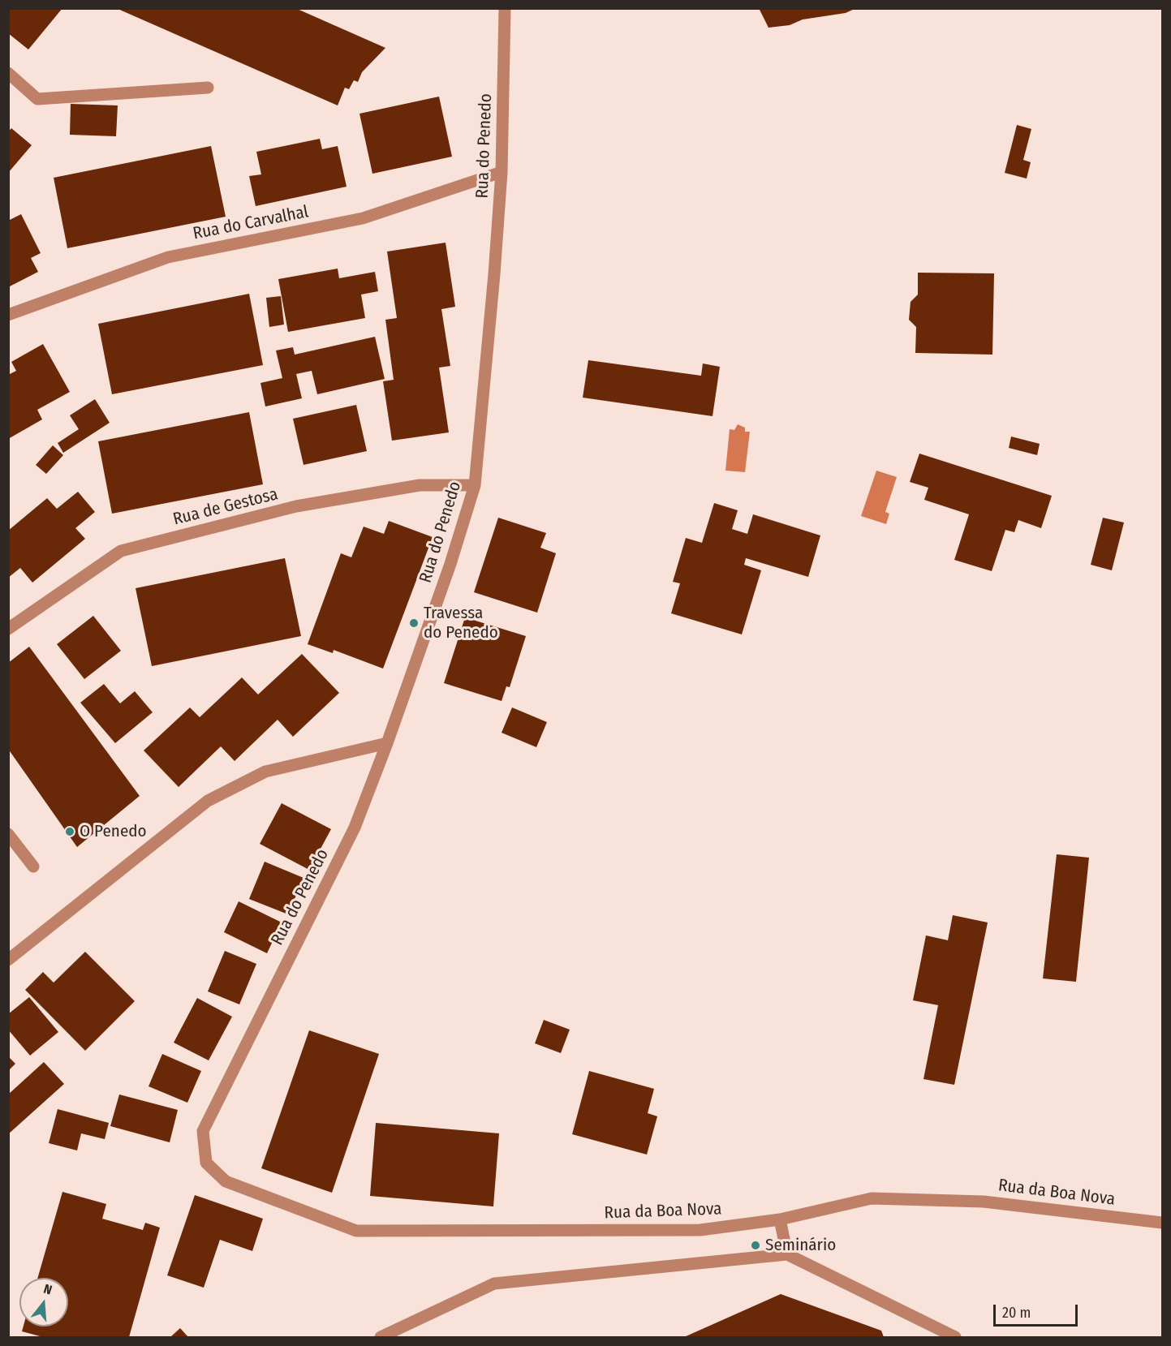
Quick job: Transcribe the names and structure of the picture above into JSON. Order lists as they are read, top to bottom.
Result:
{
  "streets": {
    "street": [
      "Rua do Penedo",
      "Rua do Carvalhal",
      "Rua de Gestosa",
      "Rua da Boa Nova"
    ]
  },
  "crossings": [
    ["Rua do Penedo", "Rua do Carvalhal"],
    ["Rua do Penedo", "Rua de Gestosa"],
    ["Rua do Penedo", "Rua da Boa Nova"]
  ],
  "places": ["Travessa do Penedo", "O Penedo", "Seminário"],
  "scale_bar": "20 m",
  "north": "top"
}
